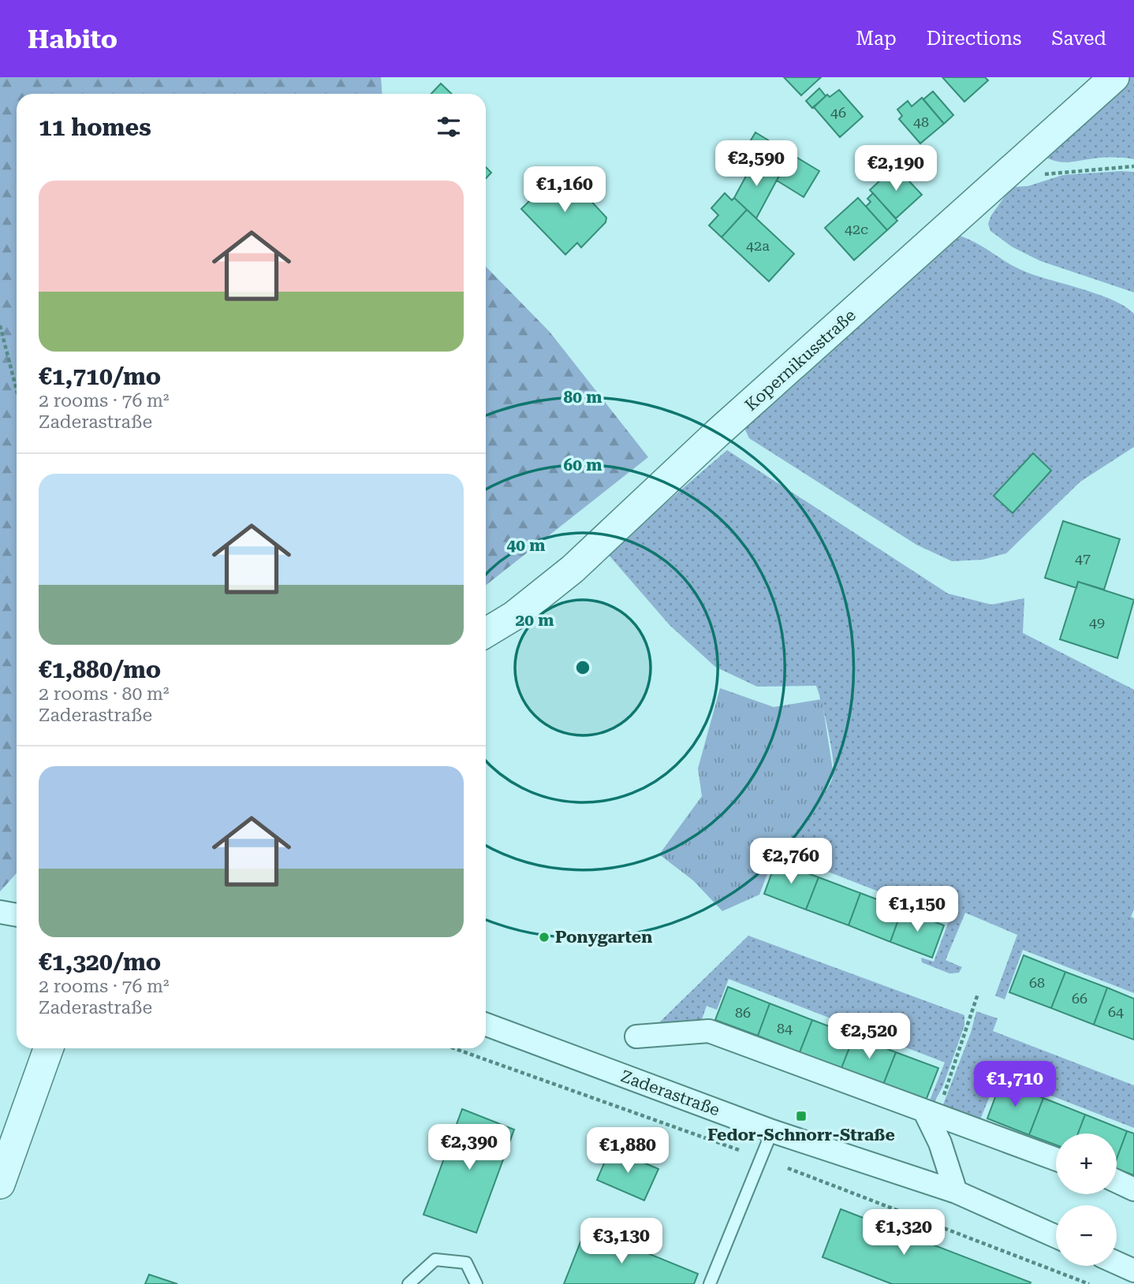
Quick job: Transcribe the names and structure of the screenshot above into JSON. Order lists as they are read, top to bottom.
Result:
{
  "streets": {
    "street": ["Kopernikusstraße", "Zaderastraße"]
  },
  "places": {
    "other": ["Ponygarten"],
    "transit": ["Fedor-Schnorr-Straße"]
  },
  "house_numbers": [
    "46",
    "48",
    "42c",
    "42a",
    "47",
    "49",
    "68",
    "66",
    "64",
    "86",
    "84"
  ],
  "page": {
    "header": "Habito",
    "nav": ["Map", "Directions", "Saved"],
    "heading": "11 homes",
    "price": [
      "€2,590",
      "€2,190",
      "€1,160",
      "€2,760",
      "€1,150",
      "€2,520",
      "€1,710",
      "€2,390",
      "€1,880",
      "€1,320",
      "€3,130"
    ],
    "list": [
      {
        "name": "€1,710/mo",
        "note": "2 rooms · 76 m² · Zaderastraße"
      },
      {
        "name": "€1,880/mo",
        "note": "2 rooms · 80 m² · Zaderastraße"
      },
      {
        "name": "€1,320/mo",
        "note": "2 rooms · 76 m² · Zaderastraße"
      }
    ],
    "map_buttons": ["+", "−"]
  },
  "rings": [
    "80 m",
    "60 m",
    "40 m",
    "20 m"
  ]
}
